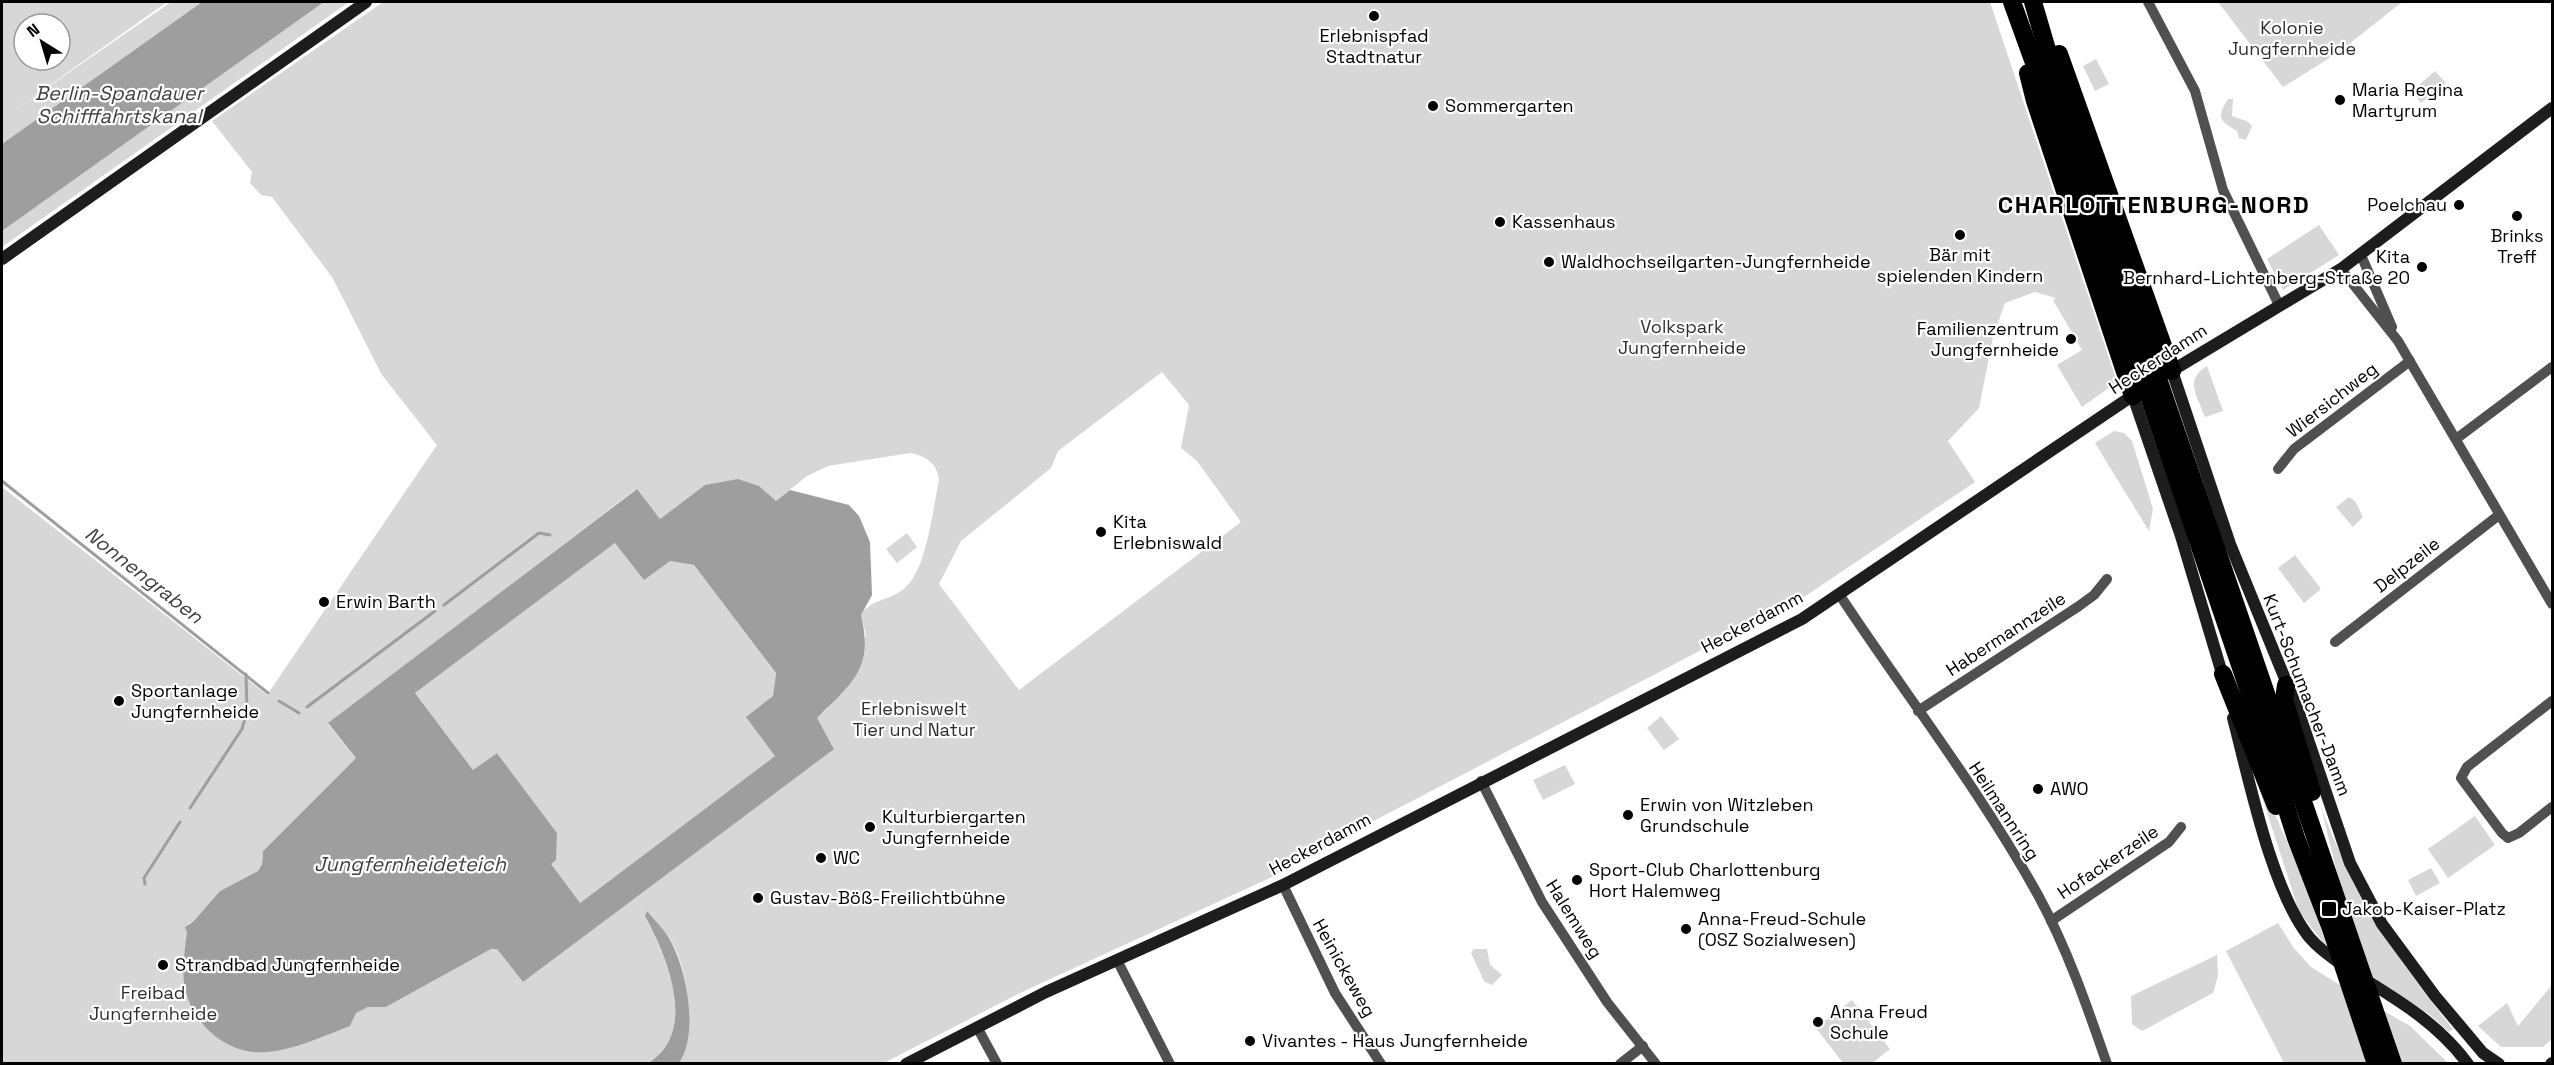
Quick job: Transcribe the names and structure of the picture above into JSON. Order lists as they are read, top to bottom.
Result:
{
  "streets": {
    "main road": ["Heckerdamm", "Kurt-Schumacher-Damm"],
    "street": [
      "Wiersichweg",
      "Delpzeile",
      "Habermannzeile",
      "Heilmannring",
      "Hofackerzeile",
      "Halemweg",
      "Heinickeweg"
    ]
  },
  "crossings": [
    ["Heckerdamm", "Kurt-Schumacher-Damm"],
    ["Heckerdamm", "Heilmannring"],
    ["Heckerdamm", "Halemweg"],
    ["Heckerdamm", "Heinickeweg"],
    ["Habermannzeile", "Heilmannring"],
    ["Heilmannring", "Hofackerzeile"]
  ],
  "districts": ["CHARLOTTENBURG-NORD"],
  "water": ["Berlin-Spandauer Schifffahrtskanal", "Nonnengraben", "Jungfernheideteich"],
  "parks": [
    "Kolonie Jungfernheide",
    "Volkspark Jungfernheide",
    "Erlebniswelt Tier und Natur",
    "Freibad Jungfernheide"
  ],
  "places": {
    "other": [
      "Erlebnispfad Stadtnatur",
      "Maria Regina Martyrum",
      "Sommergarten",
      "Poelchau",
      "Brinks Treff",
      "Kassenhaus",
      "Bär mit spielenden Kindern",
      "Waldhochseilgarten-Jungfernheide",
      "Kita Bernhard-Lichtenberg-Straße 20",
      "Familienzentrum Jungfernheide",
      "Kita Erlebniswald",
      "Erwin Barth",
      "Sportanlage Jungfernheide",
      "AWO",
      "Erwin von Witzleben Grundschule",
      "Kulturbiergarten Jungfernheide",
      "WC",
      "Sport-Club Charlottenburg Hort Halemweg",
      "Gustav-Böß-Freilichtbühne",
      "Anna-Freud-Schule (OSZ Sozialwesen)",
      "Strandbad Jungfernheide",
      "Anna Freud Schule",
      "Vivantes - Haus Jungfernheide"
    ],
    "transit": ["Jakob-Kaiser-Platz"]
  },
  "north": "top left"
}
